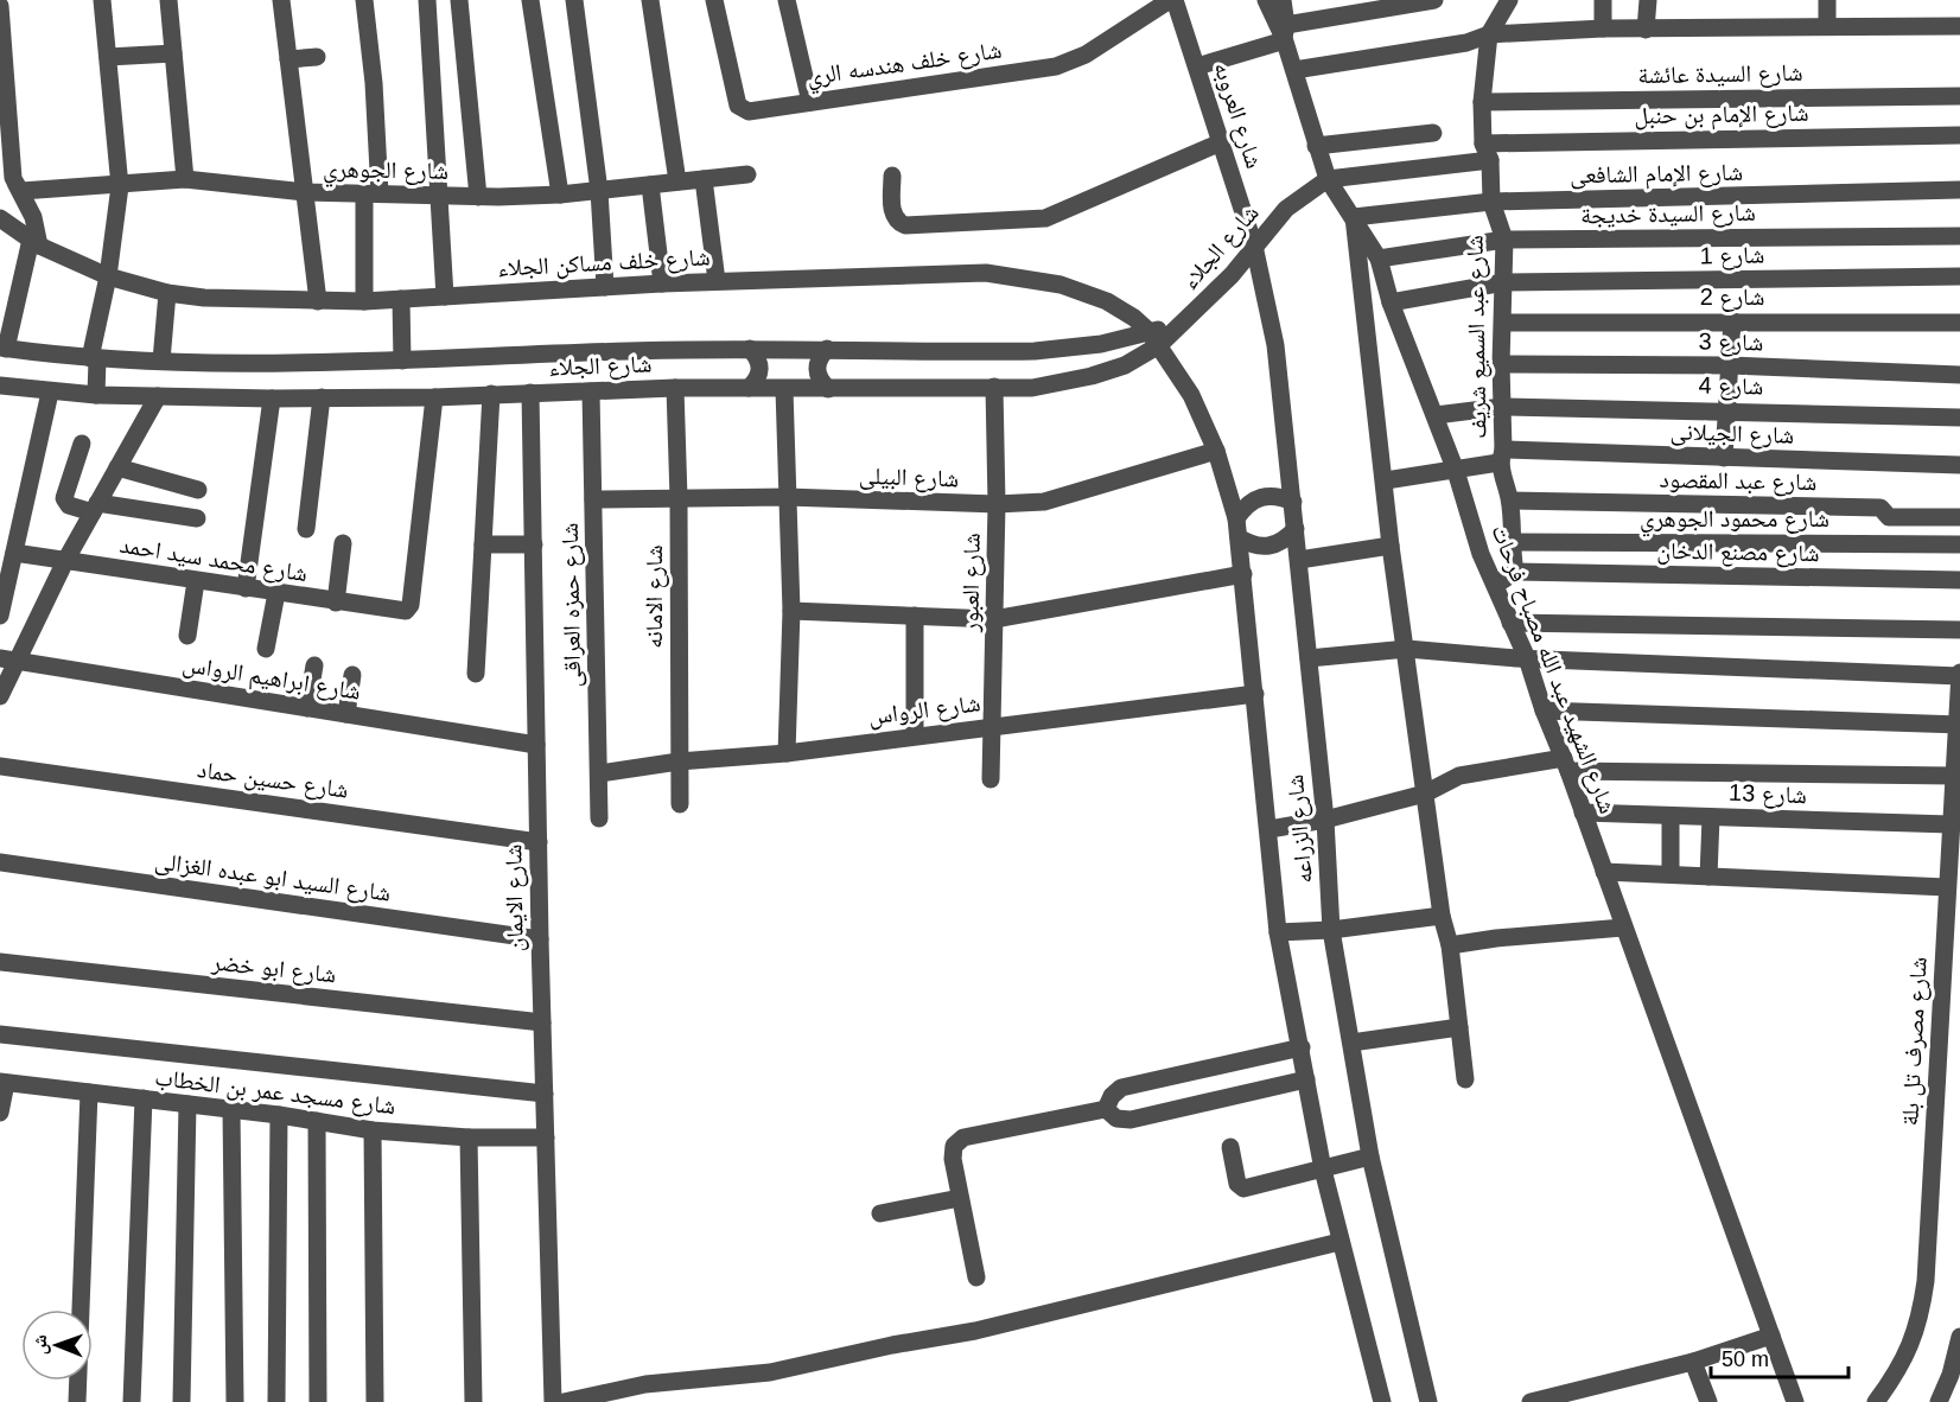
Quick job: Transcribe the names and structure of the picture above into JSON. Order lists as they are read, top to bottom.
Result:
{
  "streets": {
    "street": [
      "شارع خلف هندسه الري",
      "شارع السيدة عائشة",
      "شارع الإمام بن حنبل",
      "شارع العروبه",
      "شارع الجوهري",
      "شارع الإمام الشافعى",
      "شارع السيدة خديجة",
      "شارع الجلاء",
      "شارع 1",
      "شارع خلف مساكن الجلاء",
      "شارع 2",
      "شارع عبد السميع شريف",
      "شارع 3",
      "شارع 4",
      "شارع الجيلانى",
      "شارع البيلى",
      "شارع عبد المقصود",
      "شارع محمود الجوهري",
      "شارع مصنع الدخان",
      "شارع محمد سيد احمد",
      "شارع العبور",
      "شارع الامانه",
      "شارع حمزه العراقى",
      "شارع الشهيد عبد الله مصباح فرحات",
      "شارع ابراهيم الرواس",
      "شارع الرواس",
      "شارع حسين حماد",
      "شارع 13",
      "شارع الزراعه",
      "شارع السيد ابو عبده الغزالى",
      "شارع الايمان",
      "شارع ابو خضر",
      "شارع مصرف تل بلة",
      "شارع مسجد عمر بن الخطاب"
    ]
  },
  "crossings": [
    ["شارع خلف هندسه الري", "شارع العروبه"],
    ["شارع السيدة عائشة", "شارع عبد السميع شريف"],
    ["شارع الإمام بن حنبل", "شارع الجلاء"],
    ["شارع الإمام بن حنبل", "شارع عبد السميع شريف"],
    ["شارع الإمام بن حنبل", "شارع الشهيد عبد الله مصباح فرحات"],
    ["شارع العروبه", "شارع الجلاء"],
    ["شارع العروبه", "شارع الزراعه"],
    ["شارع الإمام الشافعى", "شارع عبد السميع شريف"],
    ["شارع الإمام الشافعى", "شارع الشهيد عبد الله مصباح فرحات"],
    ["شارع السيدة خديجة", "شارع عبد السميع شريف"],
    ["شارع السيدة خديجة", "شارع الشهيد عبد الله مصباح فرحات"],
    ["شارع الجلاء", "شارع خلف مساكن الجلاء"],
    ["شارع الجلاء", "شارع محمد سيد احمد"],
    ["شارع الجلاء", "شارع العبور"],
    ["شارع الجلاء", "شارع الامانه"],
    ["شارع الجلاء", "شارع حمزه العراقى"],
    ["شارع الجلاء", "شارع الشهيد عبد الله مصباح فرحات"],
    ["شارع الجلاء", "شارع الزراعه"],
    ["شارع الجلاء", "شارع الايمان"],
    ["شارع 1", "شارع عبد السميع شريف"],
    ["شارع 1", "شارع الشهيد عبد الله مصباح فرحات"],
    ["شارع خلف مساكن الجلاء", "شارع الزراعه"],
    ["شارع 2", "شارع عبد السميع شريف"],
    ["شارع عبد السميع شريف", "شارع 3"],
    ["شارع عبد السميع شريف", "شارع 4"],
    ["شارع عبد السميع شريف", "شارع الجيلانى"],
    ["شارع عبد السميع شريف", "شارع عبد المقصود"],
    ["شارع عبد السميع شريف", "شارع محمود الجوهري"],
    ["شارع عبد السميع شريف", "شارع مصنع الدخان"],
    ["شارع 4", "شارع الشهيد عبد الله مصباح فرحات"],
    ["شارع الجيلانى", "شارع الشهيد عبد الله مصباح فرحات"],
    ["شارع البيلى", "شارع العبور"],
    ["شارع البيلى", "شارع الامانه"],
    ["شارع البيلى", "شارع حمزه العراقى"],
    ["شارع البيلى", "شارع الزراعه"],
    ["شارع العبور", "شارع الرواس"],
    ["شارع الامانه", "شارع الرواس"],
    ["شارع حمزه العراقى", "شارع الرواس"],
    ["شارع الشهيد عبد الله مصباح فرحات", "شارع 13"],
    ["شارع ابراهيم الرواس", "شارع الايمان"],
    ["شارع الرواس", "شارع الزراعه"],
    ["شارع حسين حماد", "شارع الايمان"],
    ["شارع 13", "شارع مصرف تل بلة"],
    ["شارع السيد ابو عبده الغزالى", "شارع الايمان"],
    ["شارع الايمان", "شارع ابو خضر"],
    ["شارع الايمان", "شارع مسجد عمر بن الخطاب"]
  ],
  "scale_bar": "50 m",
  "north": "left"
}
